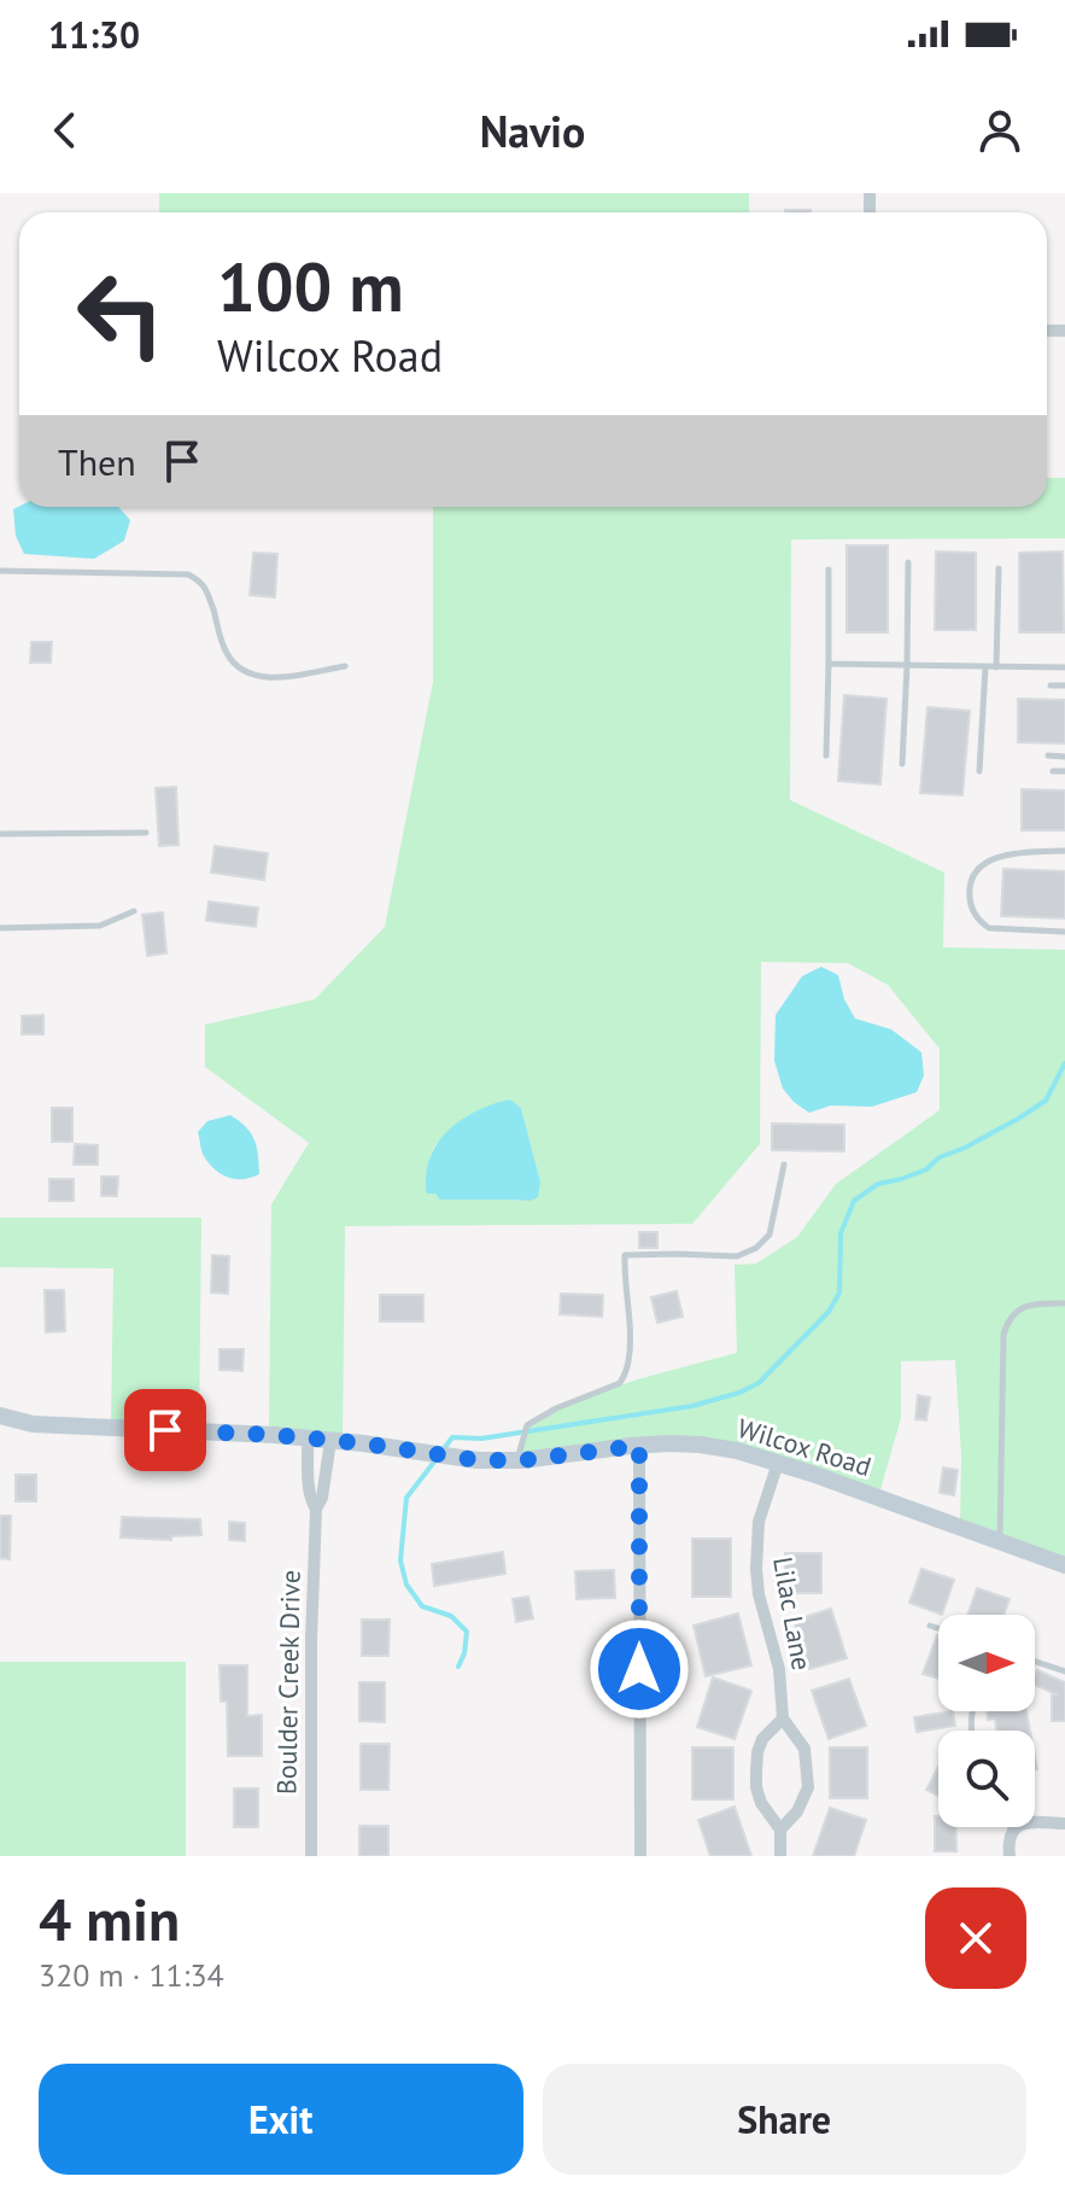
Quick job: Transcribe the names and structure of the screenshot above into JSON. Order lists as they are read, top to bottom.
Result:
{
  "streets": {
    "street": ["Wilcox Road", "Lilac Lane", "Boulder Creek Drive"]
  },
  "crossings": [
    ["Wilcox Road", "Lilac Lane"],
    ["Wilcox Road", "Boulder Creek Drive"]
  ],
  "north": "right",
  "page": {
    "status": "11:30",
    "header": "Navio",
    "turn": ["100 m", "Wilcox Road"],
    "then": "Then",
    "heading": ["4 min", "320 m · 11:34"],
    "buttons": ["Exit", "Share"]
  }
}
